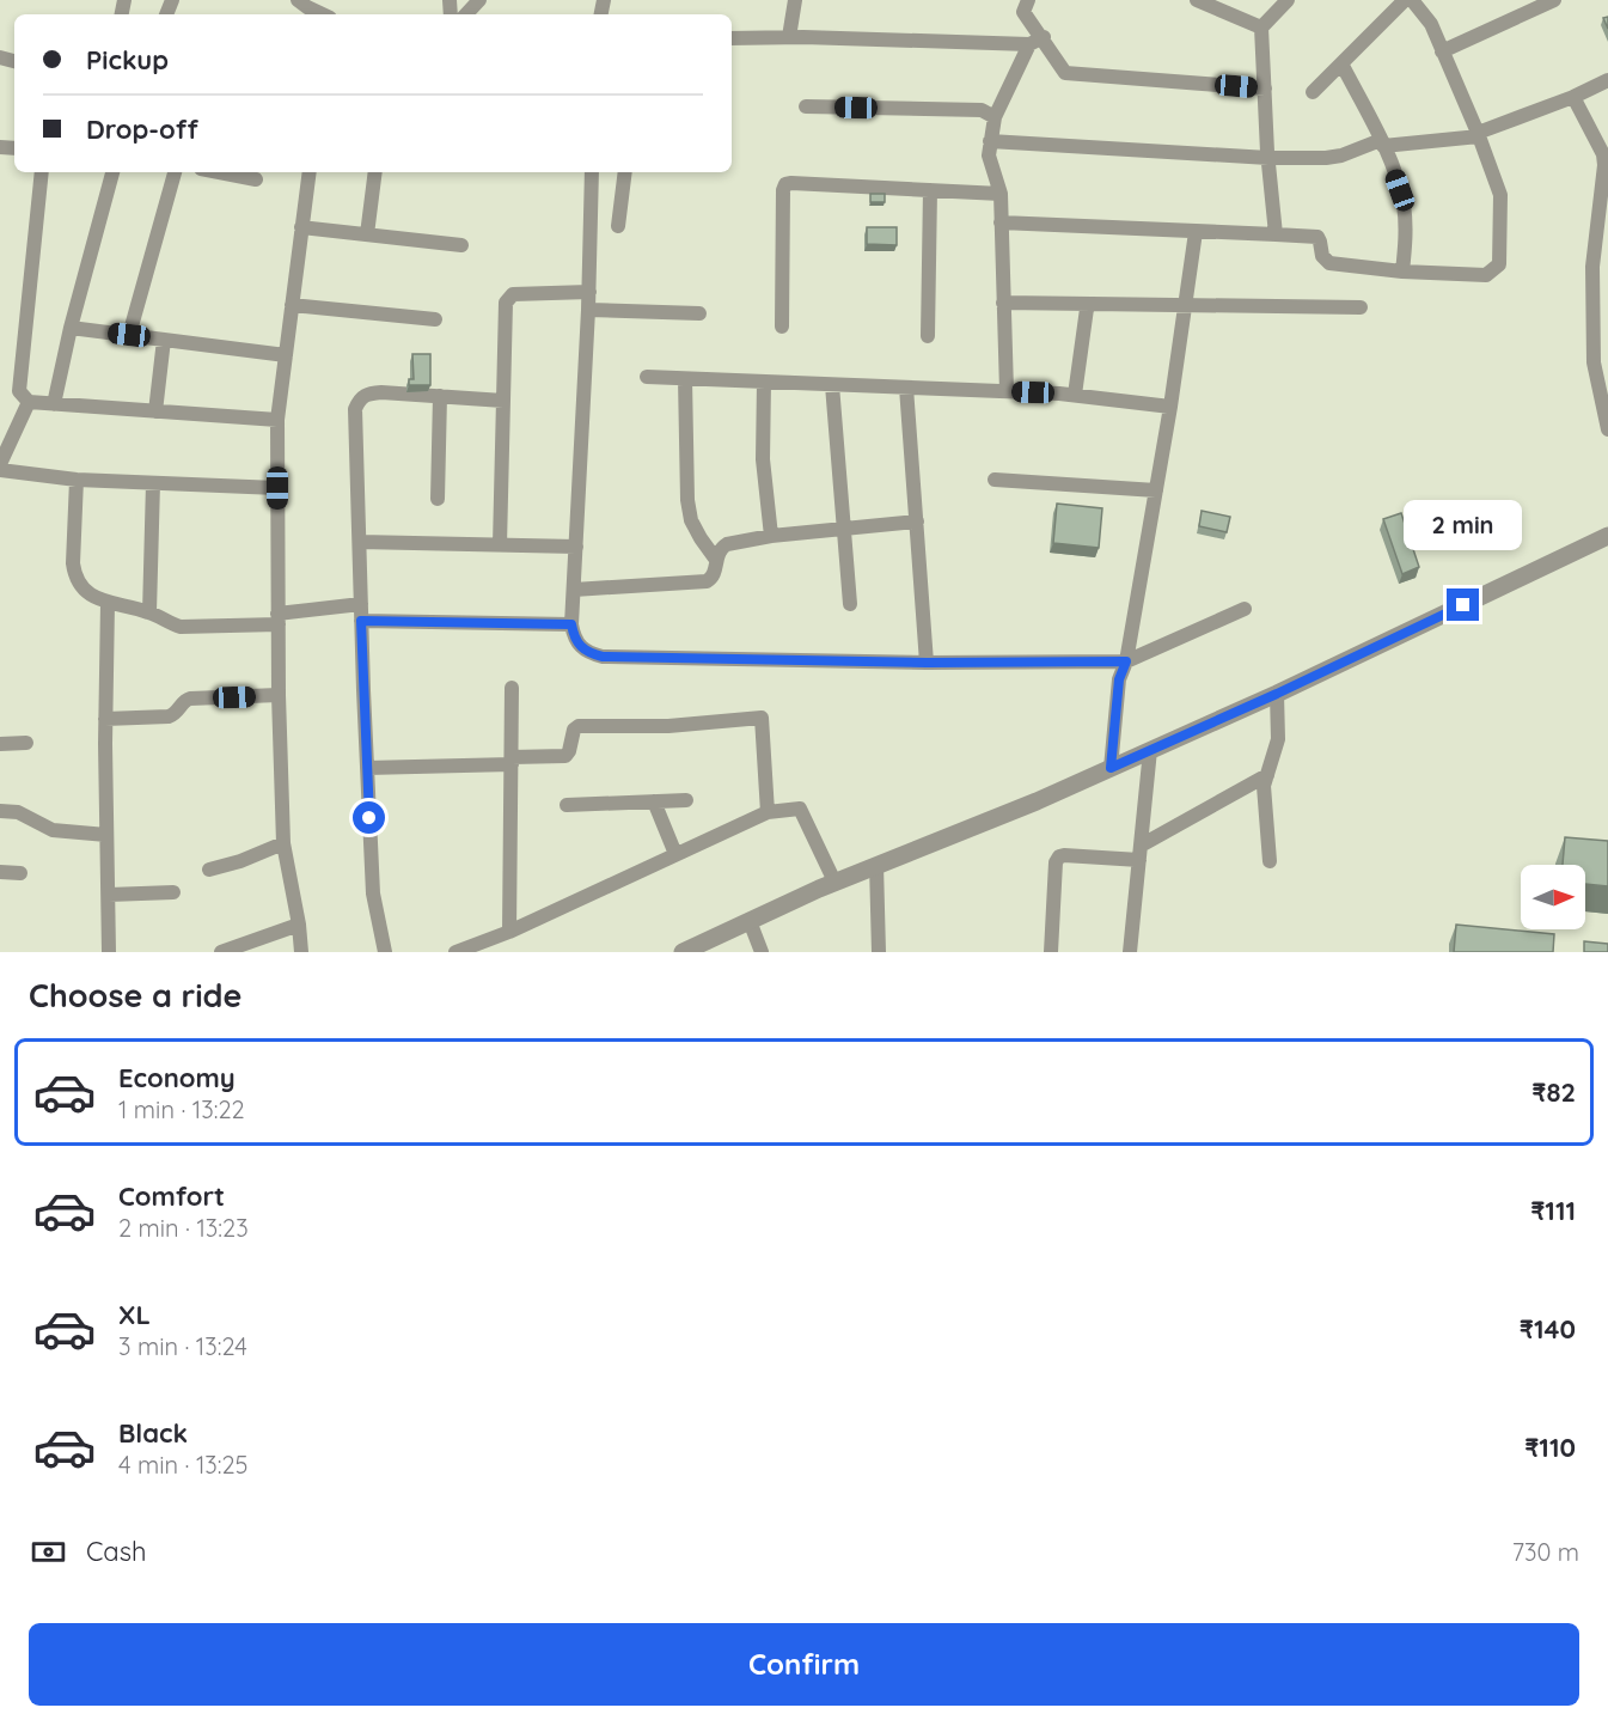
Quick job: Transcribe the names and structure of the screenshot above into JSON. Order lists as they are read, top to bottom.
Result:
{
  "north": "right",
  "page": {
    "banner": ["Pickup", "Drop-off"],
    "bubble": "2 min",
    "heading": "Choose a ride",
    "list": [
      {
        "name": "Economy",
        "note": "1 min · 13:22",
        "value": "₹82"
      },
      {
        "name": "Comfort",
        "note": "2 min · 13:23",
        "value": "₹111"
      },
      {
        "name": "XL",
        "note": "3 min · 13:24",
        "value": "₹140"
      },
      {
        "name": "Black",
        "note": "4 min · 13:25",
        "value": "₹110"
      }
    ],
    "pay": ["Cash", "730 m"],
    "buttons": "Confirm"
  }
}
